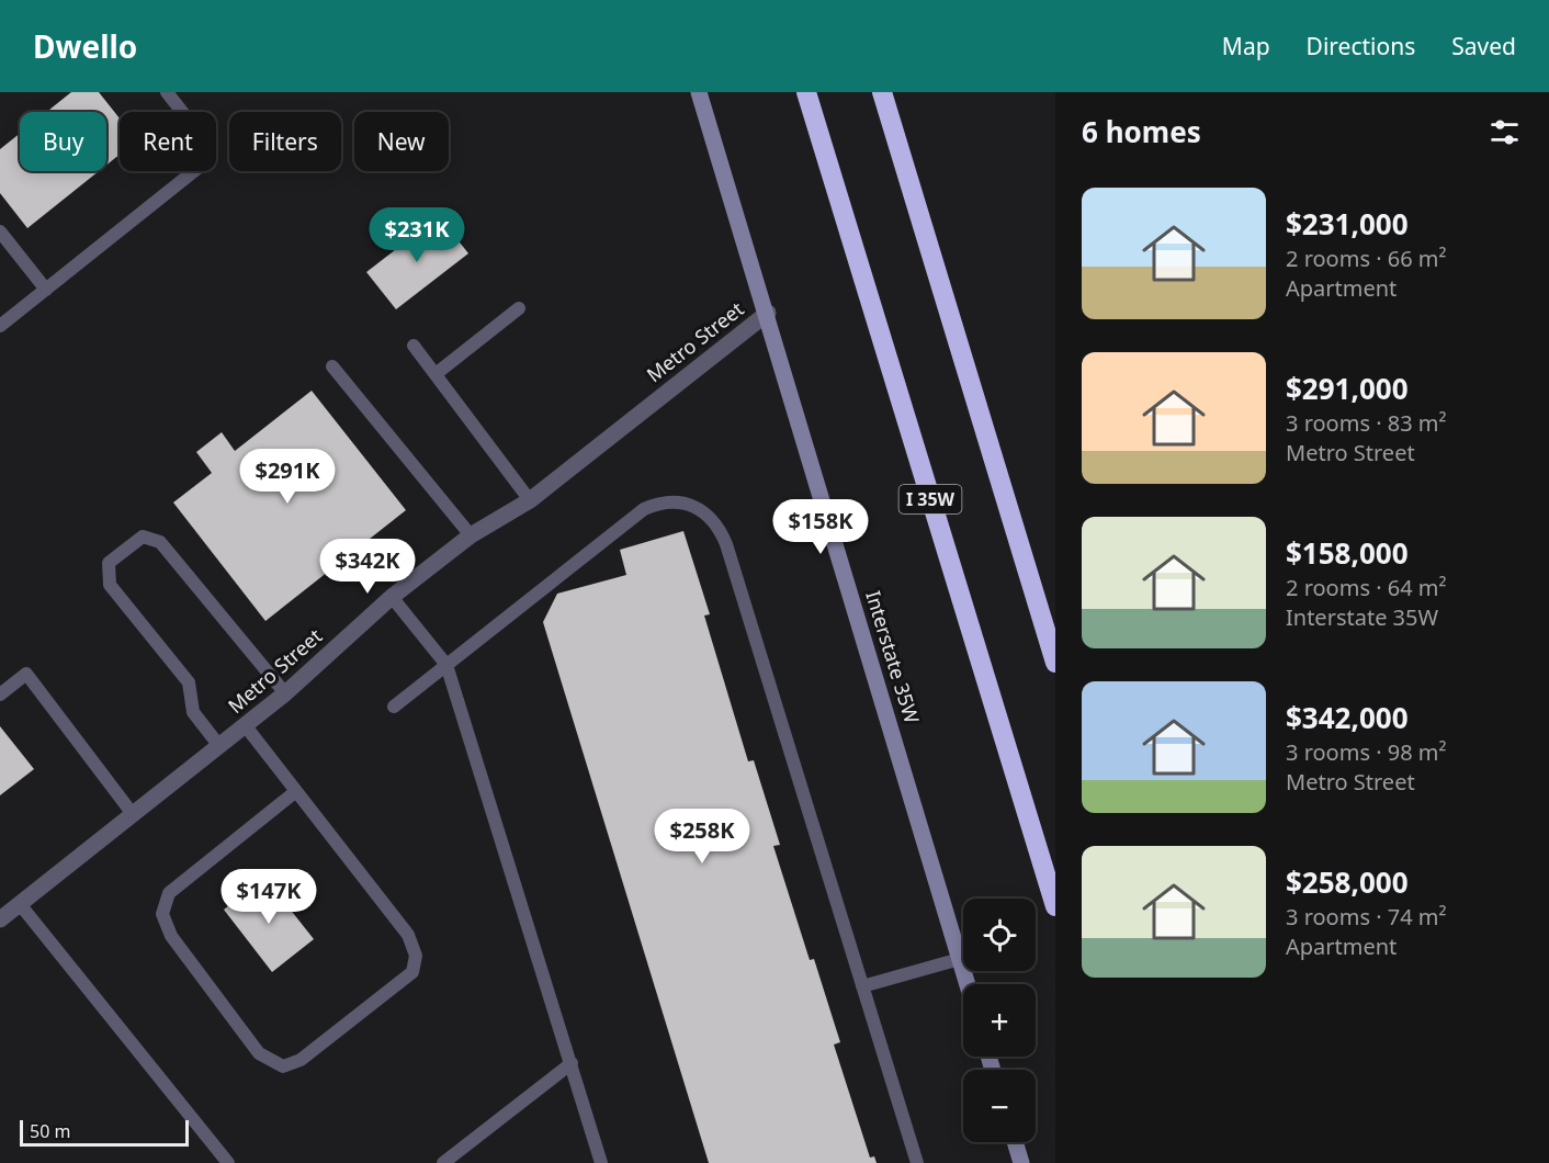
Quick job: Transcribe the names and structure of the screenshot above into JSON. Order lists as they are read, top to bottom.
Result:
{
  "streets": {
    "highway": ["I 35W"],
    "street": ["Metro Street", "Interstate 35W"]
  },
  "crossings": [
    ["Metro Street", "Interstate 35W"]
  ],
  "scale_bar": "50 m",
  "page": {
    "header": "Dwello",
    "nav": ["Map", "Directions", "Saved"],
    "heading": "6 homes",
    "chip": [
      "Buy",
      "Rent",
      "Filters",
      "New"
    ],
    "list": [
      {
        "name": "$231,000",
        "note": "2 rooms · 66 m² · Apartment"
      },
      {
        "name": "$291,000",
        "note": "3 rooms · 83 m² · Metro Street"
      },
      {
        "name": "$158,000",
        "note": "2 rooms · 64 m² · Interstate 35W"
      },
      {
        "name": "$342,000",
        "note": "3 rooms · 98 m² · Metro Street"
      },
      {
        "name": "$258,000",
        "note": "3 rooms · 74 m² · Apartment"
      }
    ],
    "price": [
      "$231K",
      "$291K",
      "$158K",
      "$342K",
      "$258K",
      "$147K"
    ],
    "map_buttons": ["+", "−"],
    "scale": "50 m"
  }
}
